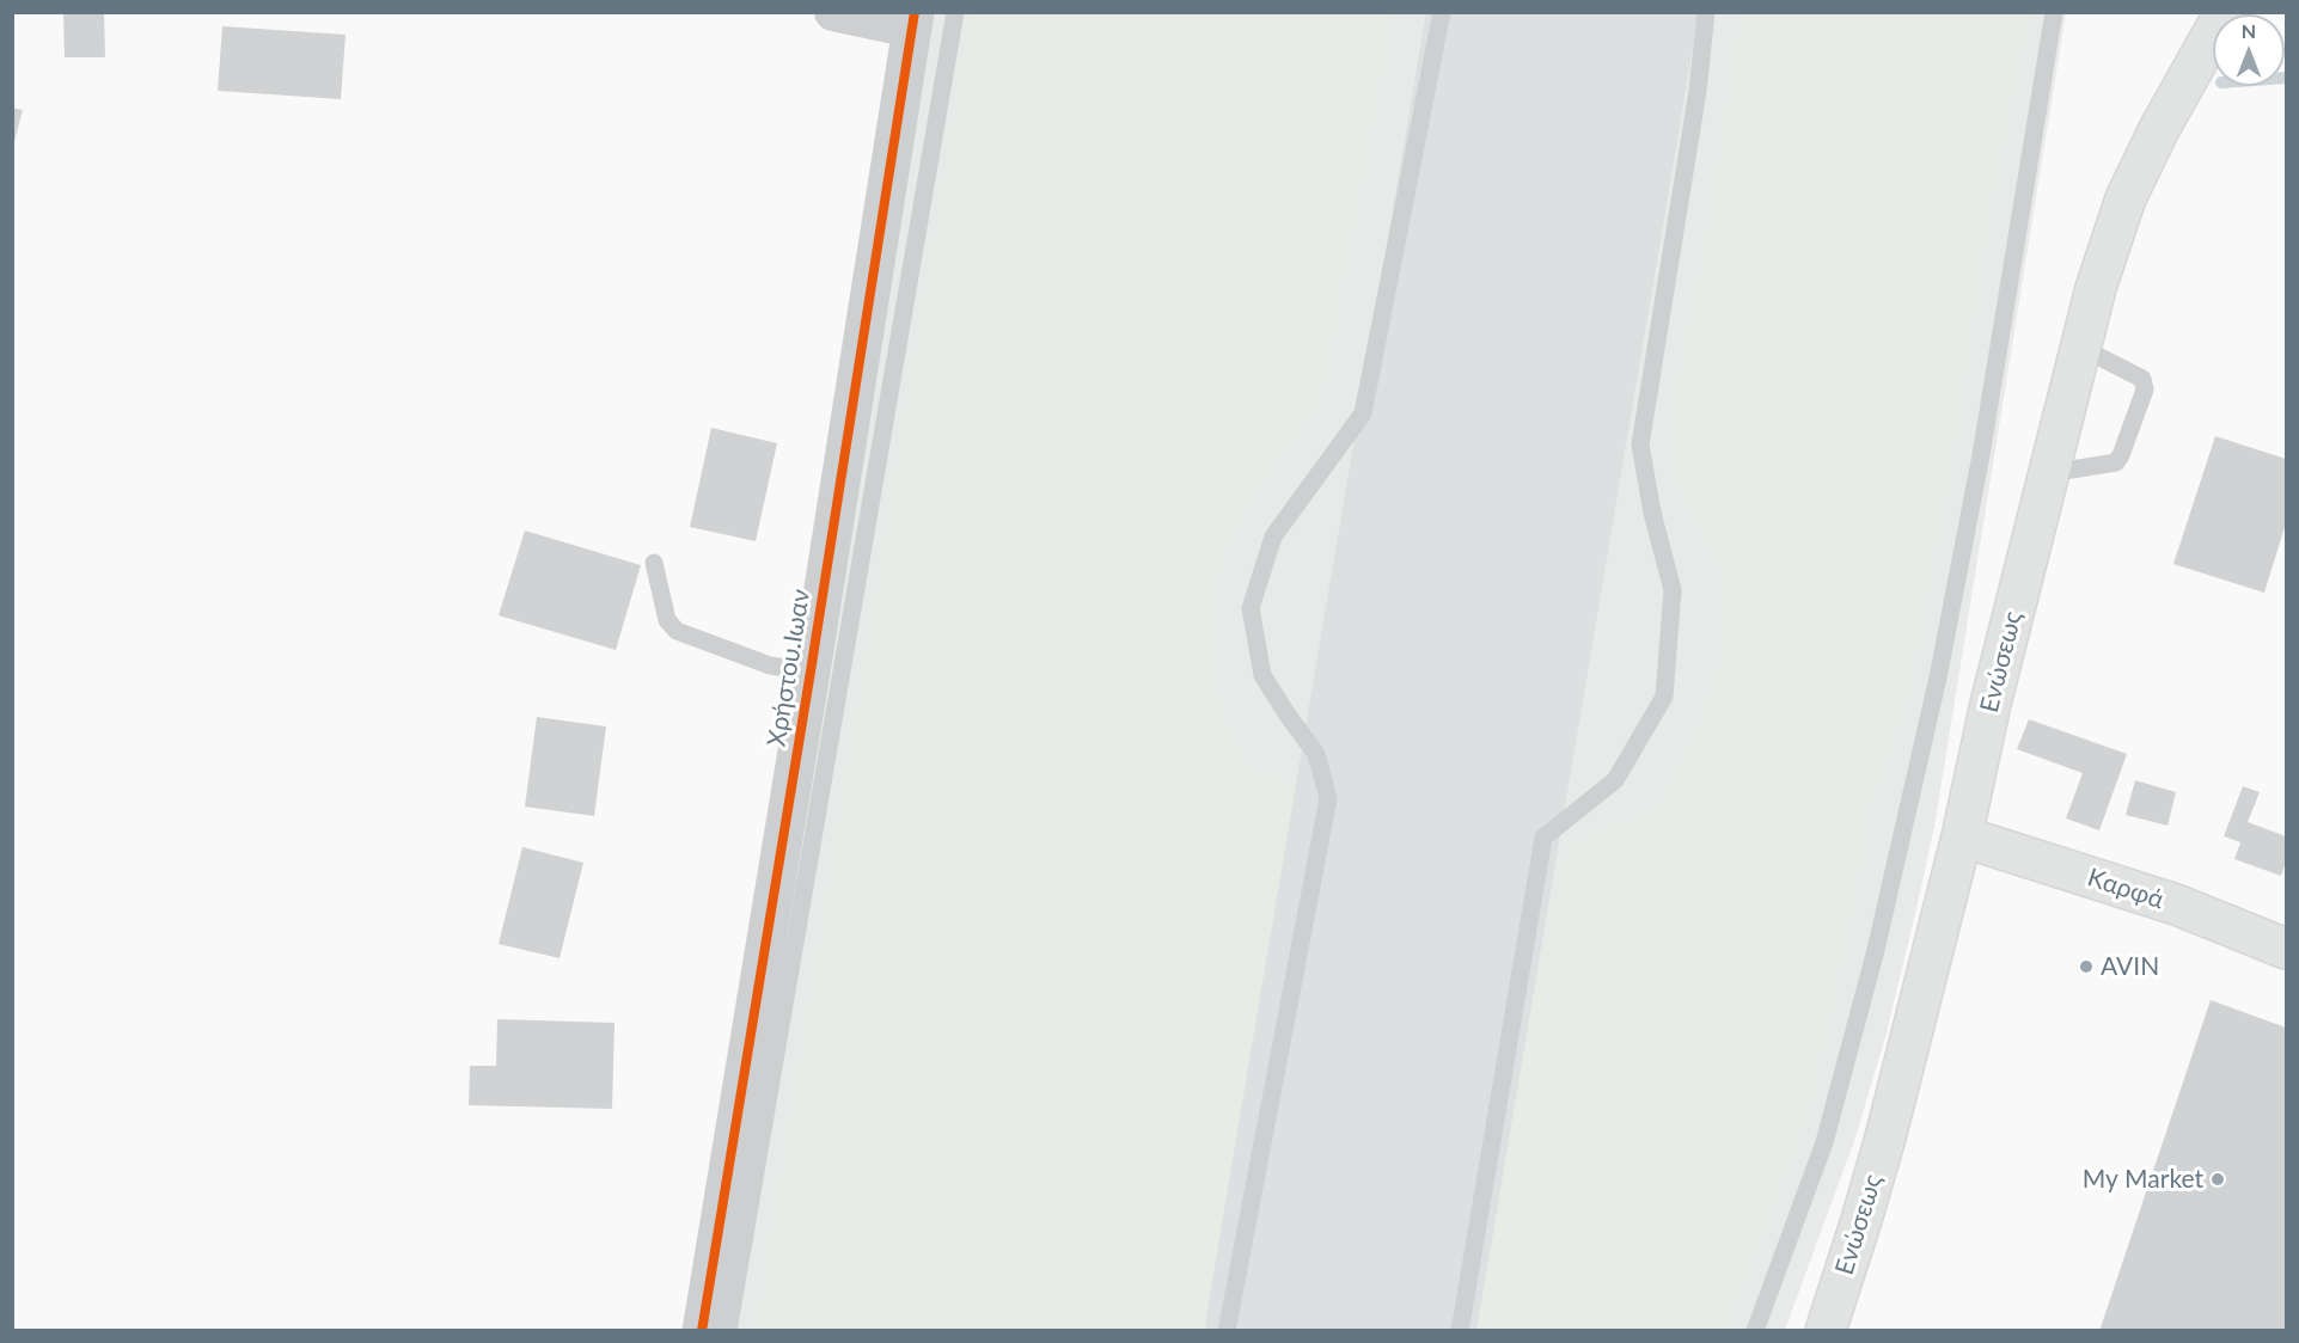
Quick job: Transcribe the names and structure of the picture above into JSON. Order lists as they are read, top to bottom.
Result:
{
  "streets": {
    "main road": ["Ενώσεως", "Καρφά"],
    "street": ["Χρήστου.Ιωαν"]
  },
  "crossings": [
    ["Ενώσεως", "Καρφά"]
  ],
  "places": ["AVIN", "My Market"],
  "north": "top"
}
